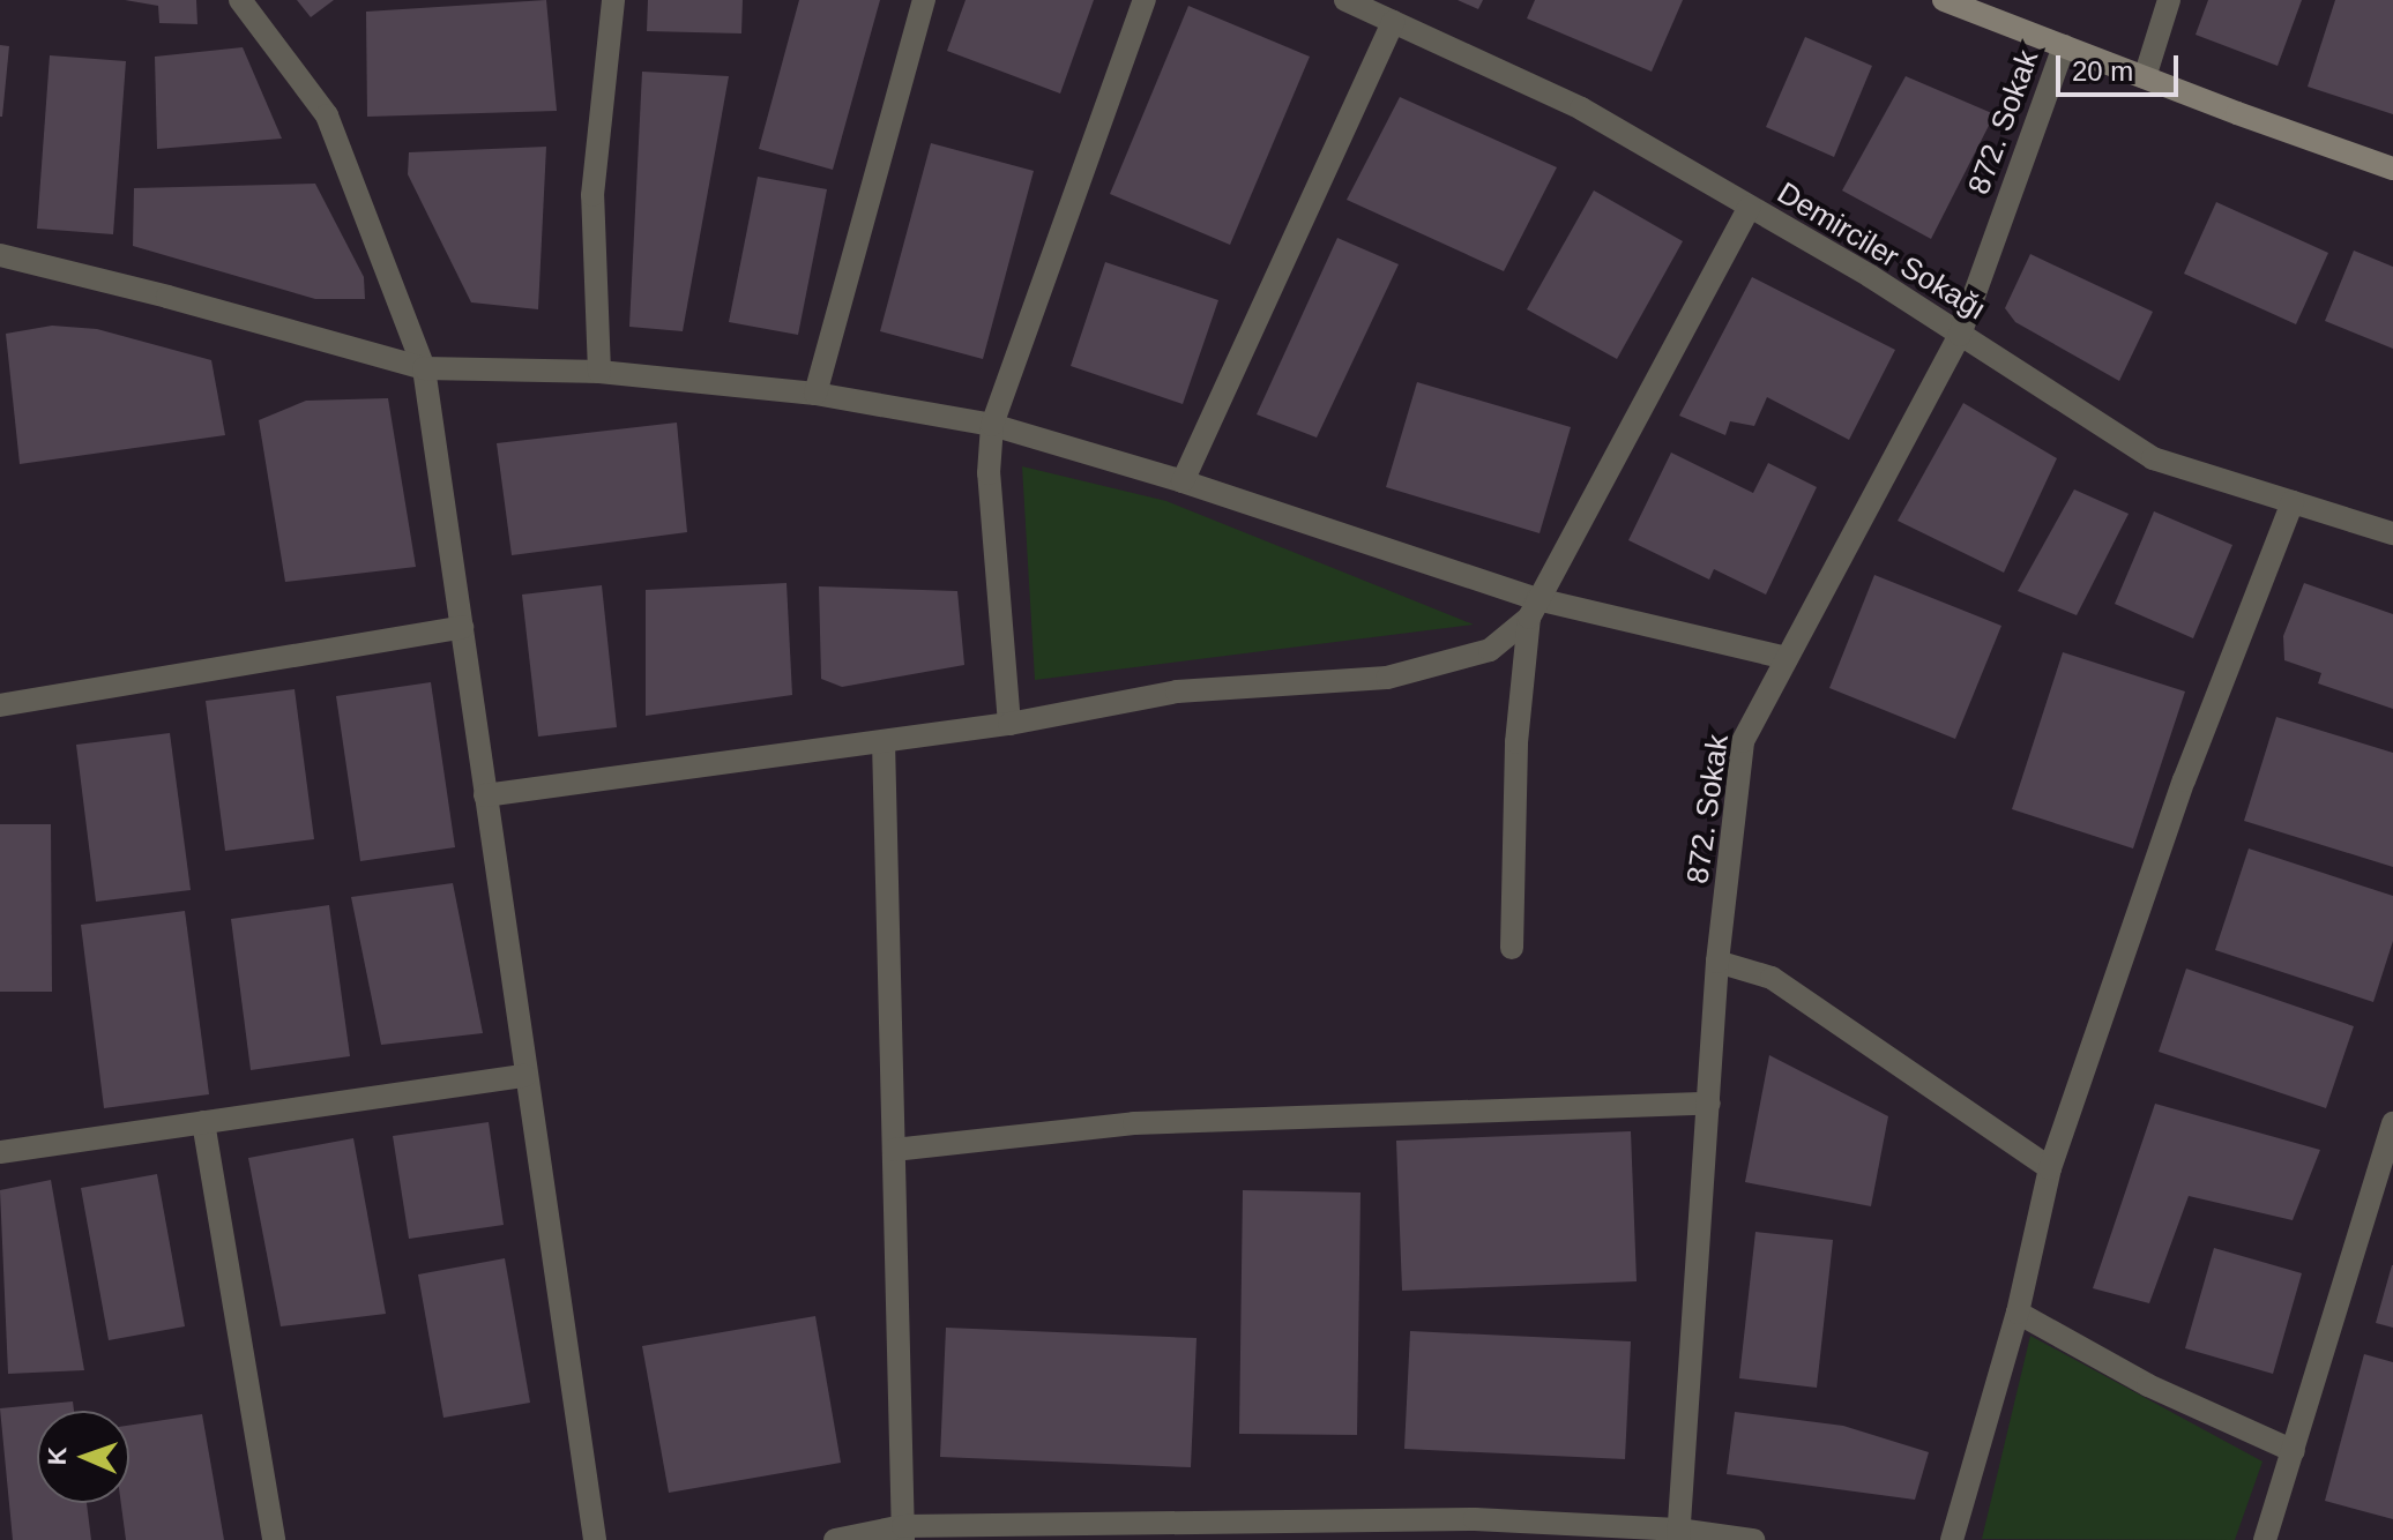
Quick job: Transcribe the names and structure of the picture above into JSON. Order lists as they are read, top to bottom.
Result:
{
  "streets": {
    "street": ["872. Sokak", "Demirciler Sokağı"]
  },
  "crossings": [
    ["872. Sokak", "Demirciler Sokağı"]
  ],
  "scale_bar": "20 m",
  "north": "left"
}
